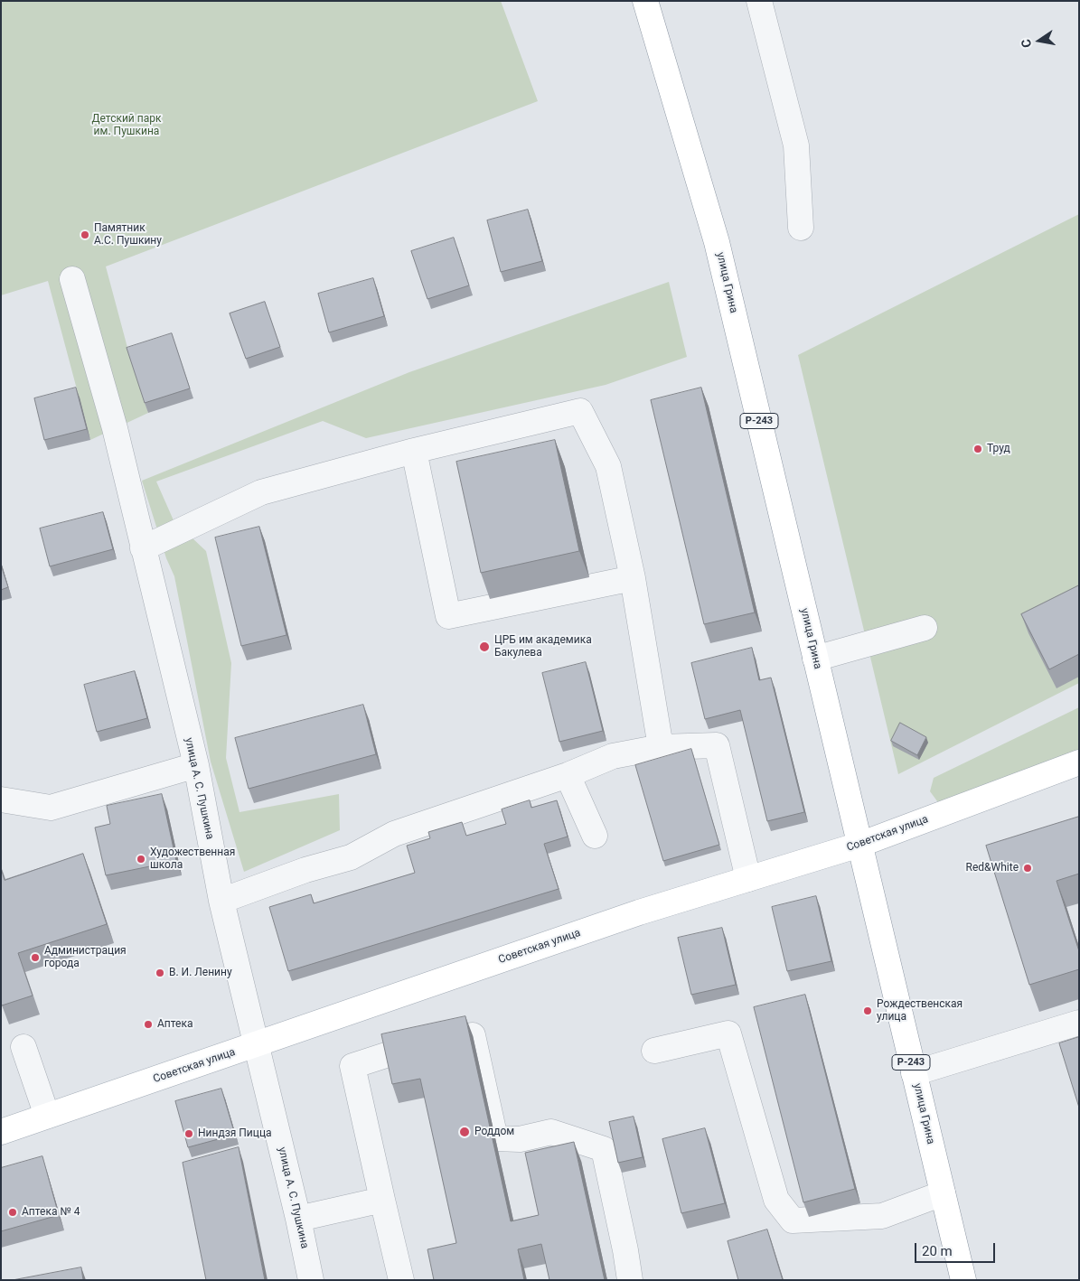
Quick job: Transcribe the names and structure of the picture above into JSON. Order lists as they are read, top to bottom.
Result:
{
  "streets": {
    "main road": ["улица Грина", "Р-243", "Советская улица"],
    "street": ["улица А. С. Пушкина"]
  },
  "crossings": [
    ["улица Грина", "Советская улица"],
    ["улица А. С. Пушкина", "Советская улица"]
  ],
  "parks": ["Детский парк им. Пушкина"],
  "places": [
    "Памятник А.С. Пушкину",
    "Труд",
    "ЦРБ им академика Бакулева",
    "Художественная школа",
    "Red&White",
    "Администрация города",
    "В. И. Ленину",
    "Рождественская улица",
    "Аптека",
    "Роддом",
    "Ниндзя Пицца",
    "Аптека № 4"
  ],
  "scale_bar": "20 m",
  "north": "left"
}
